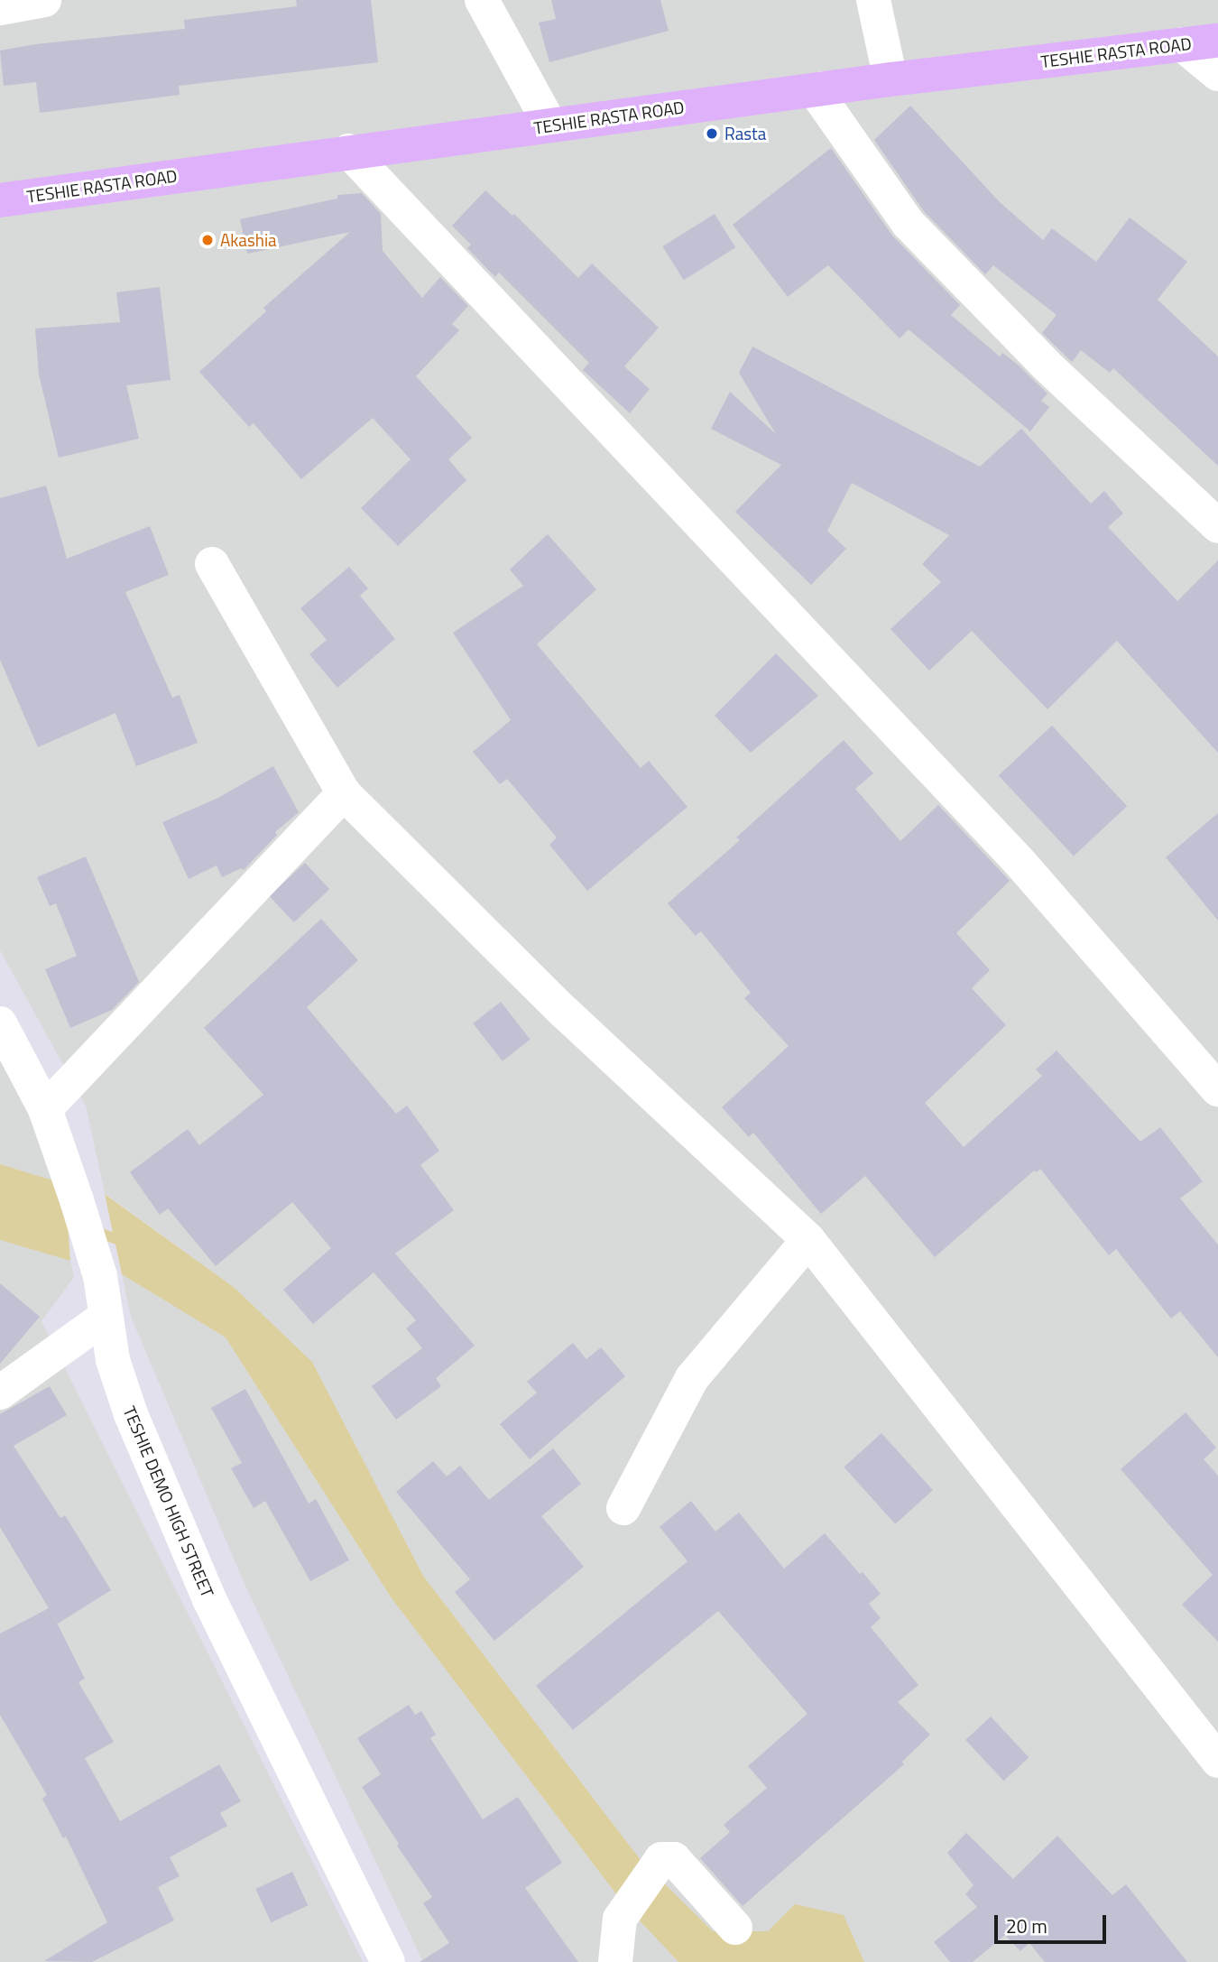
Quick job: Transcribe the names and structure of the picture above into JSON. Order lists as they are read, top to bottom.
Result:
{
  "streets": {
    "main road": ["TESHIE RASTA ROAD"],
    "street": ["TESHIE DEMO HIGH STREET"]
  },
  "places": ["Rasta", "Akashia"],
  "scale_bar": "20 m"
}
